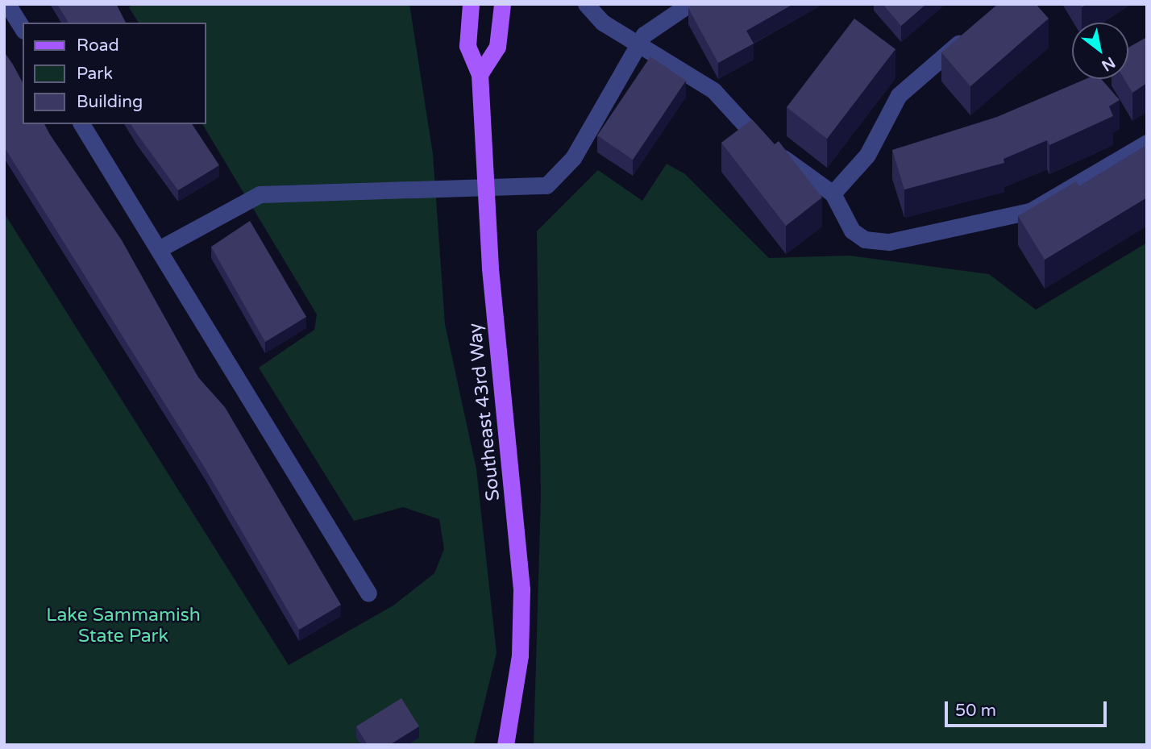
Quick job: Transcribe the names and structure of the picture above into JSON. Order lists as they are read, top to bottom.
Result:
{
  "streets": {
    "main road": ["Southeast 43rd Way"]
  },
  "parks": ["Lake Sammamish State Park"],
  "legend": ["Road", "Park", "Building"],
  "scale_bar": "50 m",
  "north": "bottom right"
}
